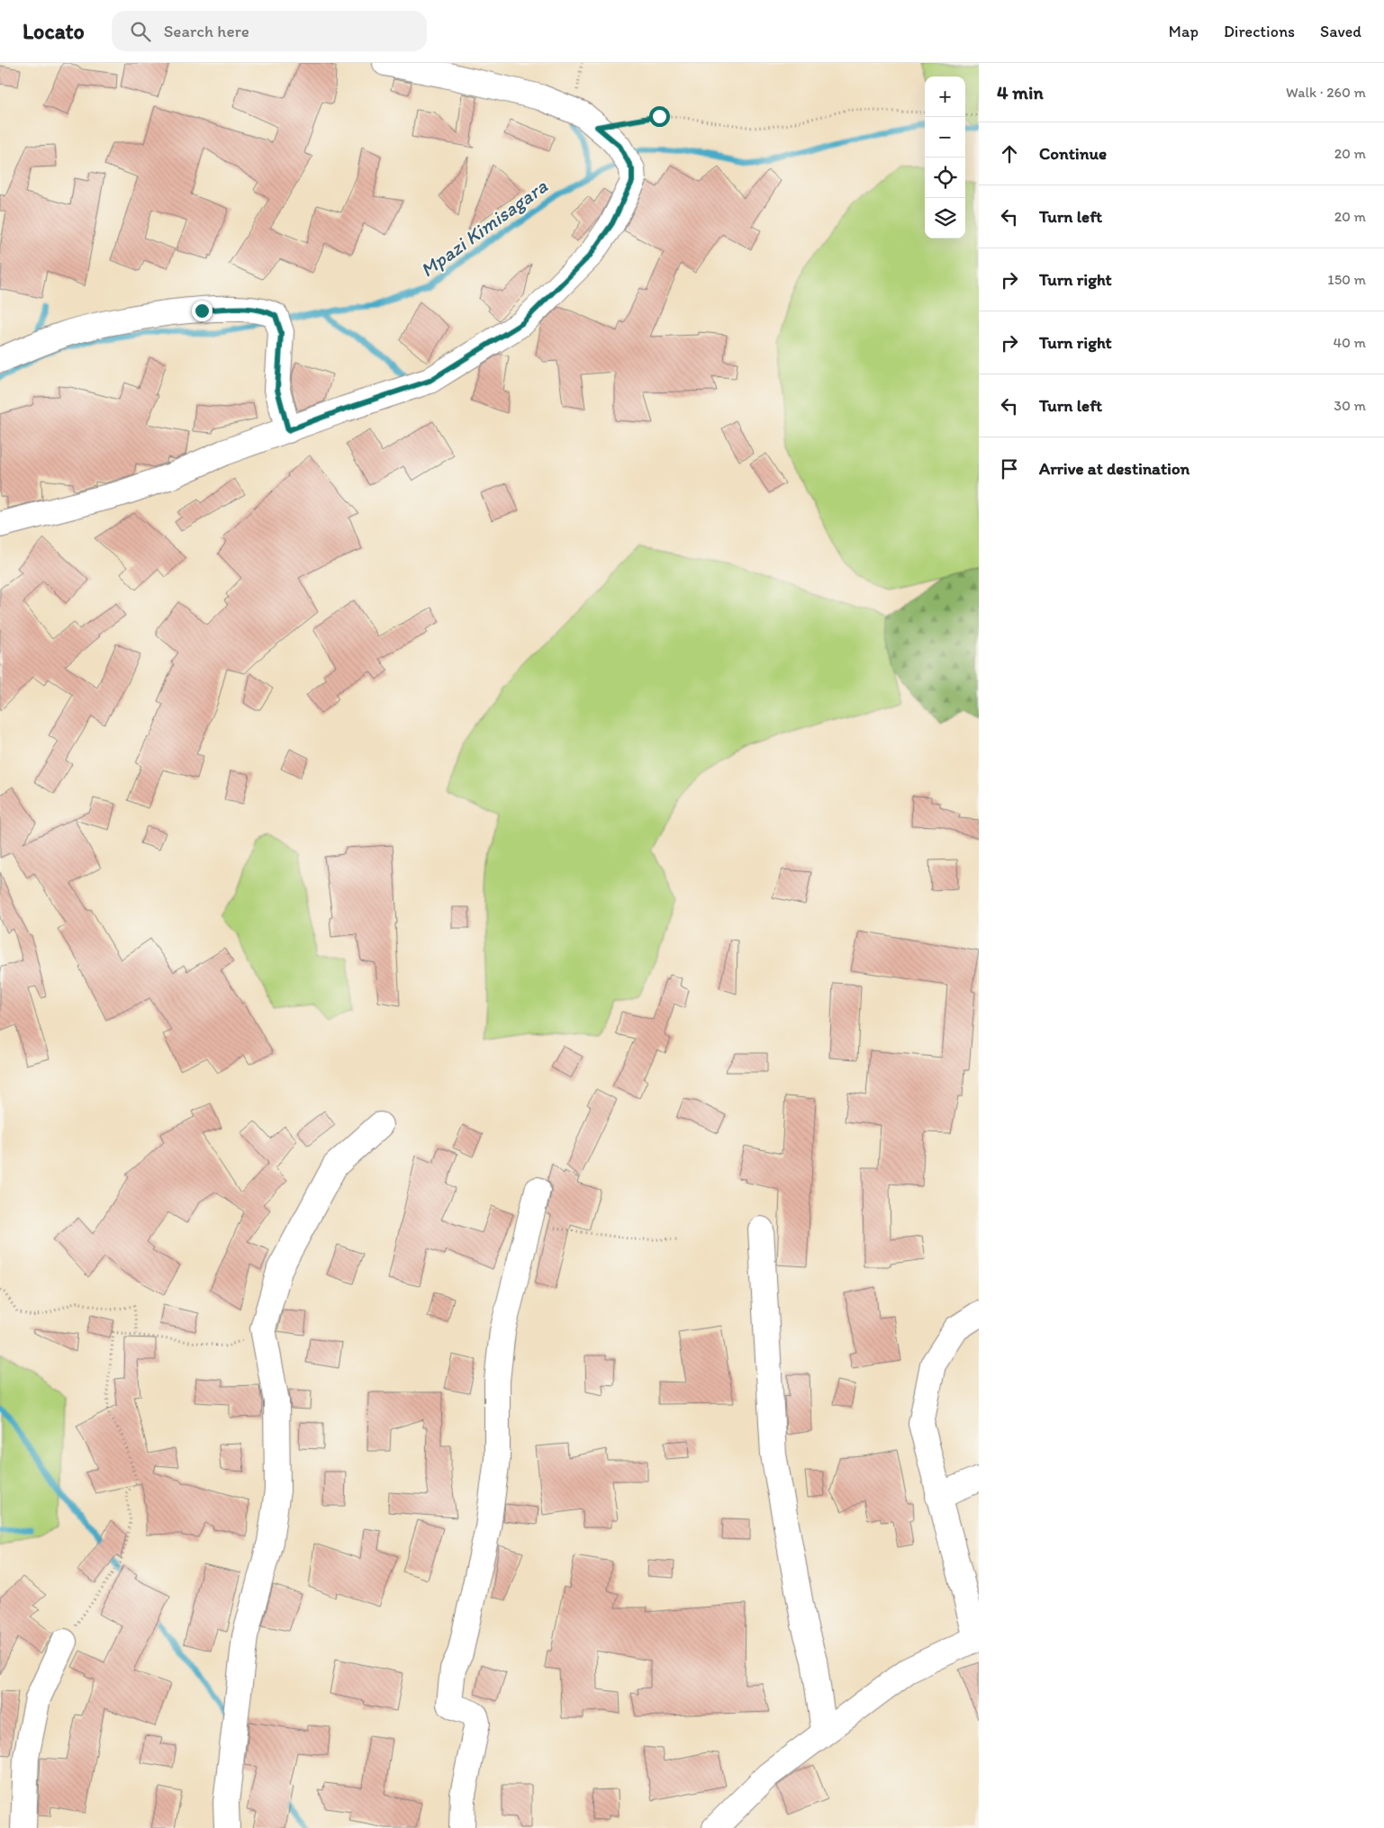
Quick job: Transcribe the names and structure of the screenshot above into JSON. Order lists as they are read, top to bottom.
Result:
{
  "water": ["Mpazi Kimisagara"],
  "page": {
    "header": "Locato",
    "search": "Search here",
    "nav": ["Map", "Directions", "Saved"],
    "heading": ["4 min", "Walk · 260 m"],
    "map_buttons": ["+", "−"],
    "list": [
      ["Continue", "20 m"],
      ["Turn left", "20 m"],
      ["Turn right", "150 m"],
      ["Turn right", "40 m"],
      ["Turn left", "30 m"],
      "Arrive at destination"
    ]
  }
}
